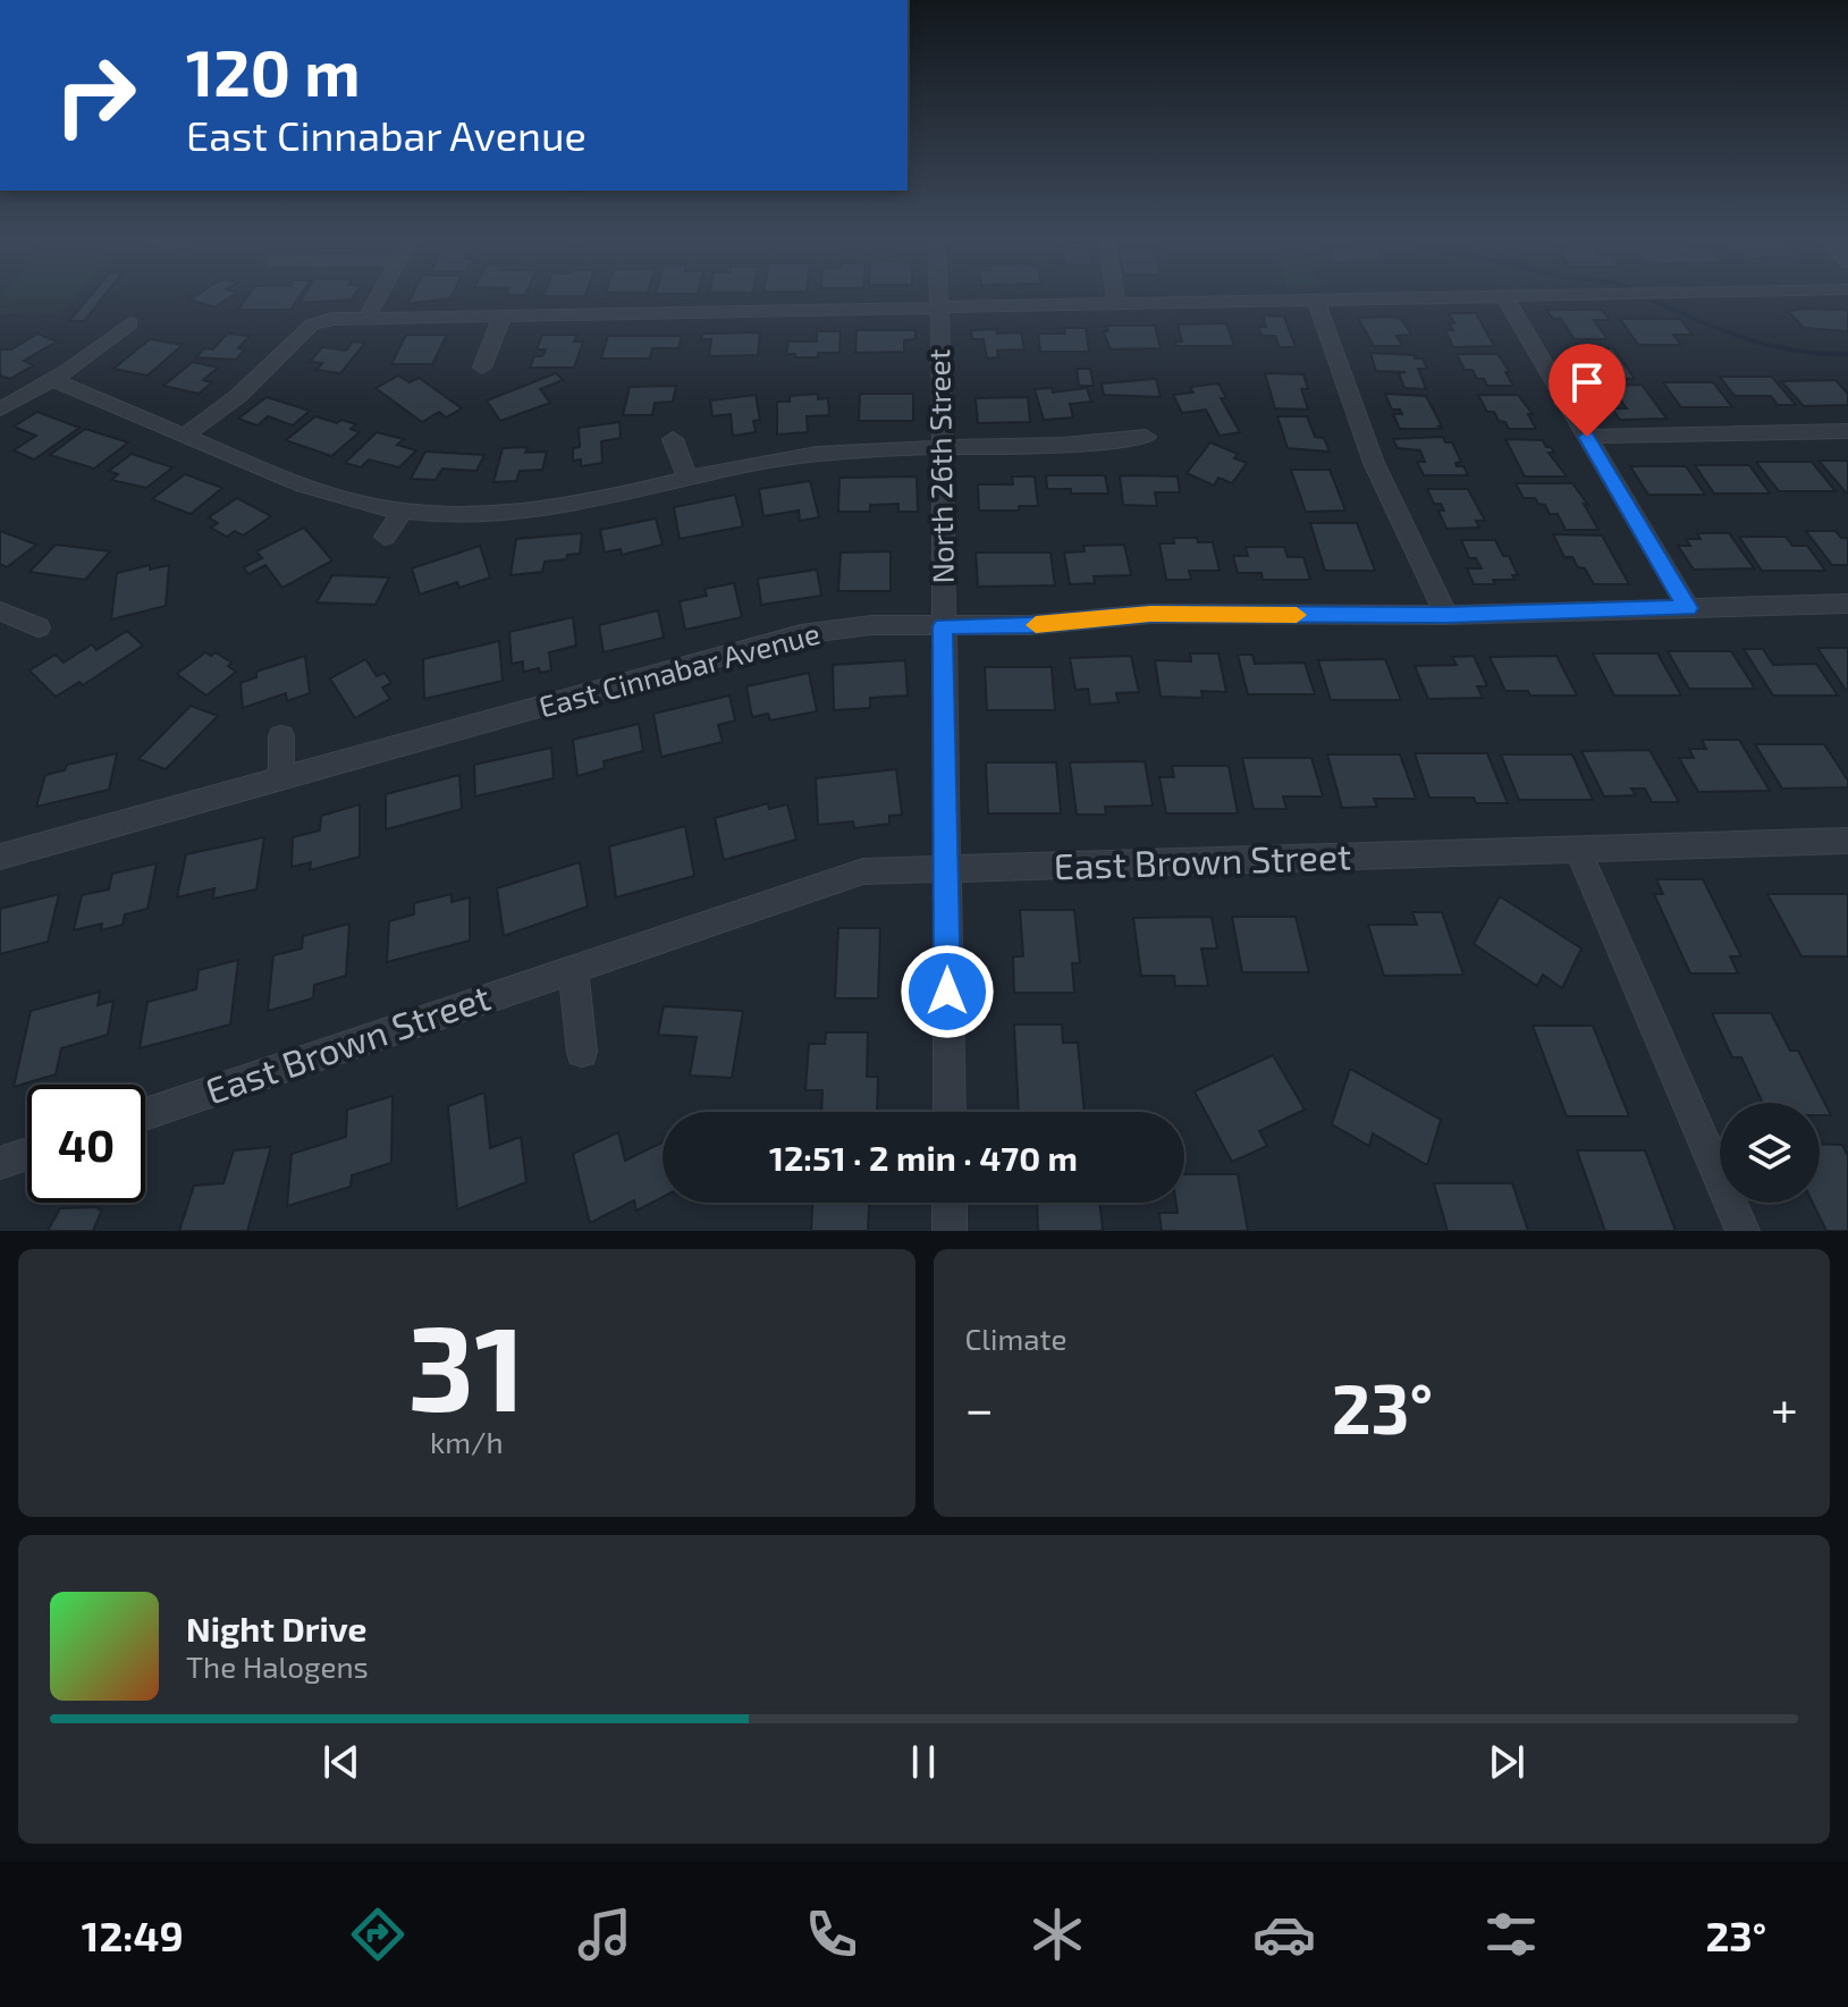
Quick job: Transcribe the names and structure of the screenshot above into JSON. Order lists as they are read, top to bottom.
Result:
{
  "streets": {
    "street": ["North 26th Street", "East Cinnabar Avenue", "East Brown Street"]
  },
  "crossings": [
    ["North 26th Street", "East Cinnabar Avenue"],
    ["North 26th Street", "East Brown Street"]
  ],
  "page": {
    "turn": ["120 m", "East Cinnabar Avenue"],
    "limit": "40",
    "trip": "12:51 · 2 min · 470 m",
    "tile": [
      ["31", "km/h"],
      "Climate"
    ],
    "heat": ["−", "23°", "+"],
    "song": ["Night Drive", "The Halogens"],
    "tabs": ["12:49", "23°"]
  }
}
